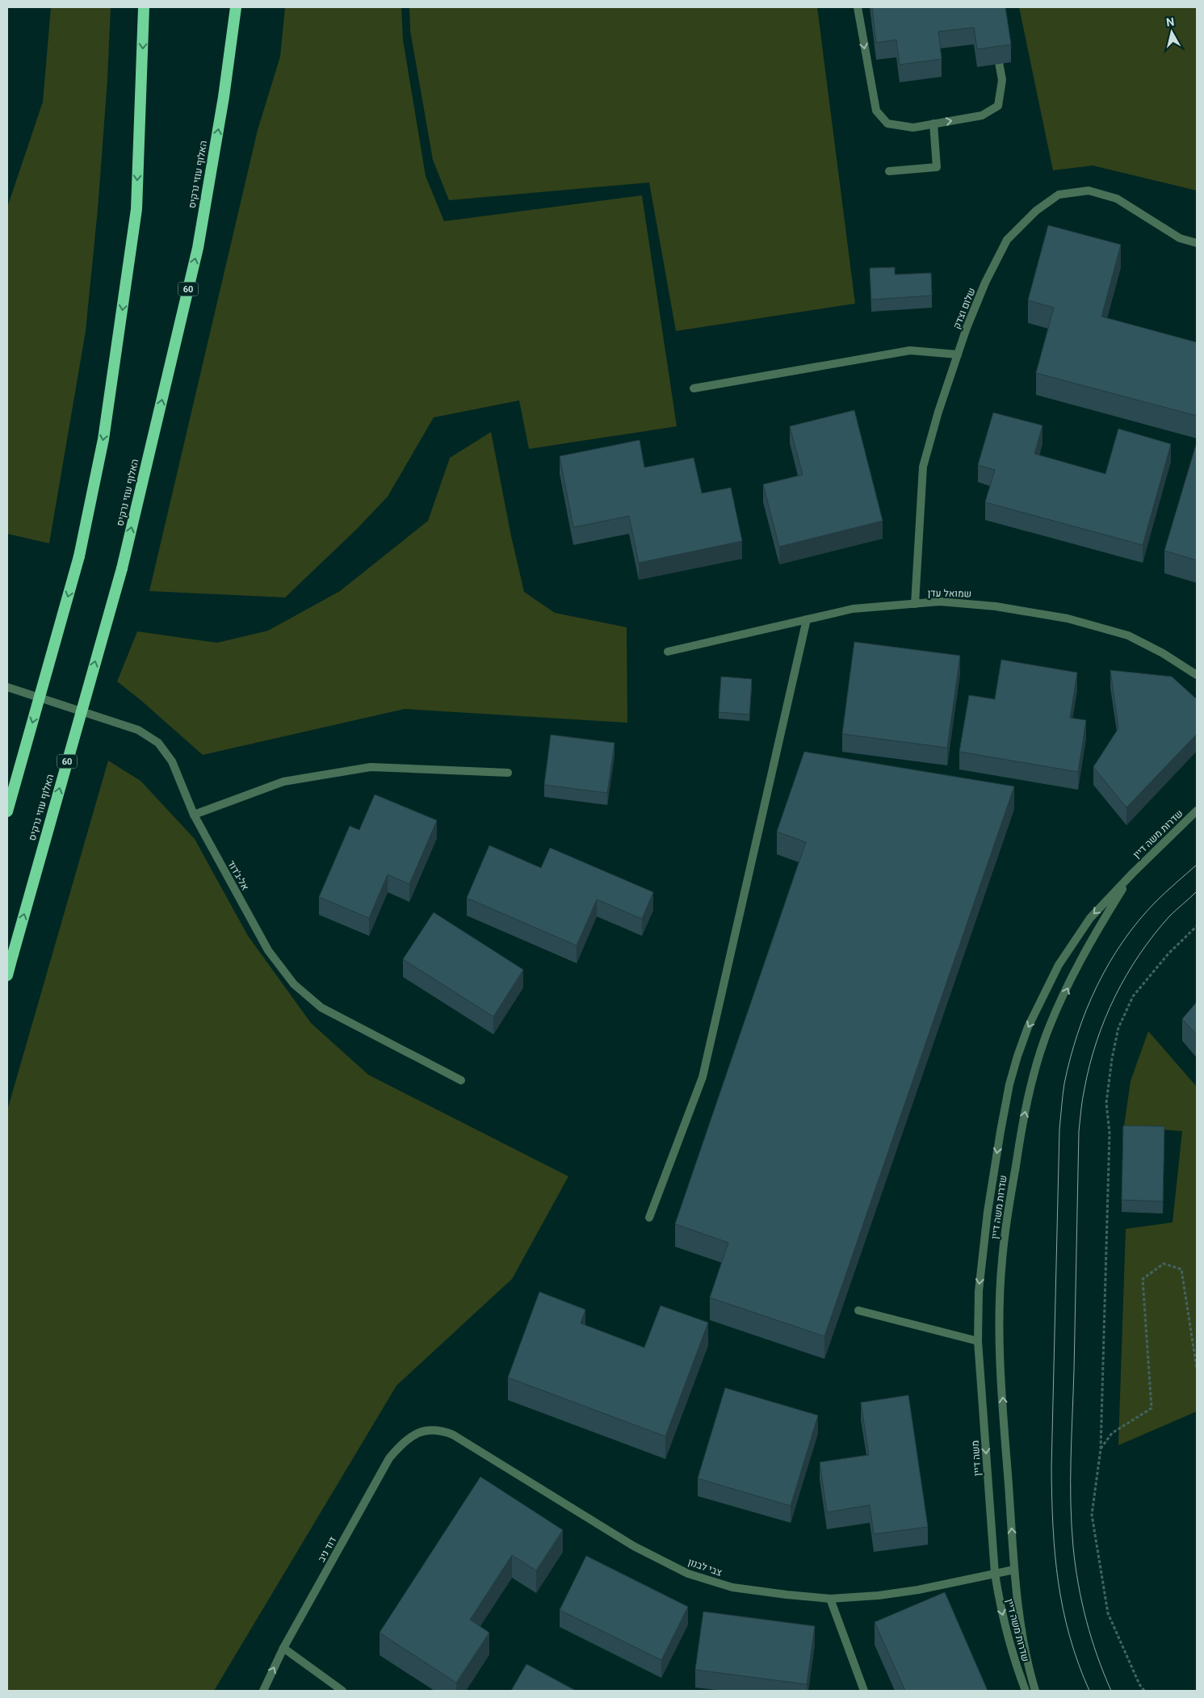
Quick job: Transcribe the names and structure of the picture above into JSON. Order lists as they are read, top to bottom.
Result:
{
  "streets": {
    "highway": ["האלוף עוזי נרקיס", "60"],
    "street": [
      "שלום וצדק",
      "שמואל עדן",
      "שדרות משה דיין",
      "אל-ג'דוד",
      "משה דיין",
      "דוד ניב",
      "צבי לבנון"
    ]
  },
  "crossings": [
    ["שלום וצדק", "שמואל עדן"],
    ["שדרות משה דיין", "משה דיין"],
    ["שדרות משה דיין", "צבי לבנון"],
    ["משה דיין", "צבי לבנון"],
    ["דוד ניב", "צבי לבנון"]
  ],
  "one_way": ["משה דיין"],
  "north": "top"
}
